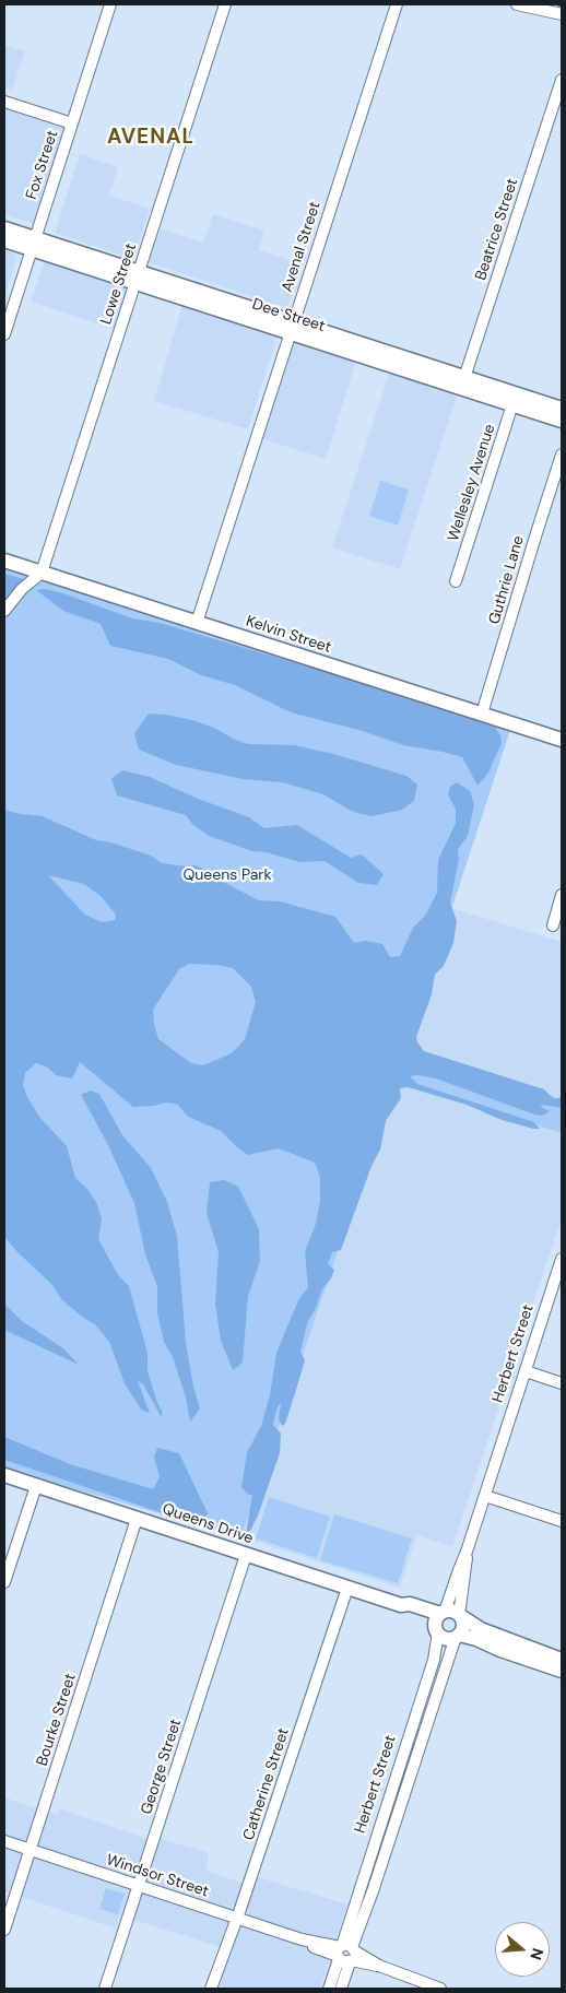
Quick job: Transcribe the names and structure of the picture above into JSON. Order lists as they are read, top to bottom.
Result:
{
  "streets": {
    "main road": [
      "Dee Street",
      "Kelvin Street",
      "Herbert Street",
      "Queens Drive"
    ],
    "street": [
      "Fox Street",
      "Beatrice Street",
      "Avenal Street",
      "Lowe Street",
      "Wellesley Avenue",
      "Guthrie Lane",
      "Bourke Street",
      "George Street",
      "Catherine Street",
      "Windsor Street"
    ]
  },
  "crossings": [
    ["Fox Street", "Dee Street"],
    ["Beatrice Street", "Dee Street"],
    ["Avenal Street", "Dee Street"],
    ["Avenal Street", "Kelvin Street"],
    ["Lowe Street", "Dee Street"],
    ["Lowe Street", "Kelvin Street"],
    ["Dee Street", "Wellesley Avenue"],
    ["Guthrie Lane", "Kelvin Street"],
    ["Herbert Street", "Queens Drive"],
    ["Herbert Street", "Windsor Street"],
    ["Queens Drive", "Bourke Street"],
    ["Queens Drive", "George Street"],
    ["Queens Drive", "Catherine Street"],
    ["Bourke Street", "Windsor Street"],
    ["George Street", "Windsor Street"],
    ["Catherine Street", "Windsor Street"]
  ],
  "districts": ["AVENAL"],
  "parks": ["Queens Park"],
  "north": "right"
}
